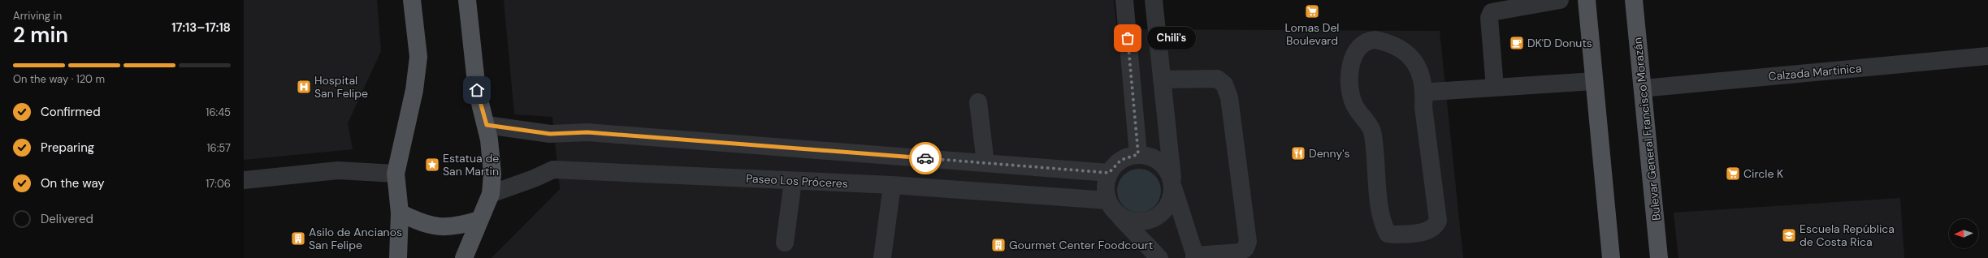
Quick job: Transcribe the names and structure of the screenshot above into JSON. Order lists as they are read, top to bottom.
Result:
{
  "streets": {
    "main road": ["Bulevar General Francisco Morazán"],
    "street": ["Calzada Martinica", "Paseo Los Próceres"]
  },
  "crossings": [
    ["Calzada Martinica", "Bulevar General Francisco Morazán"]
  ],
  "places": {
    "supermarket": ["Lomas Del Boulevard", "Circle K"],
    "other": ["Chili's"],
    "cafe": ["DK'D Donuts"],
    "hospital": ["Hospital San Felipe"],
    "restaurant": ["Denny's"],
    "place": ["Estatua de San Martin"],
    "school or university": ["Escuela República de Costa Rica"],
    "building": ["Asilo de Ancianos San Felipe", "Gourmet Center Foodcourt"]
  },
  "north": "left",
  "page": {
    "heading": ["2 min", "Arriving in", "17:13–17:18"],
    "bubble": "Chili's",
    "bar": "On the way · 120 m",
    "list": [
      ["Confirmed", "16:45"],
      ["Preparing", "16:57"],
      ["On the way", "17:06"],
      "Delivered"
    ]
  }
}
